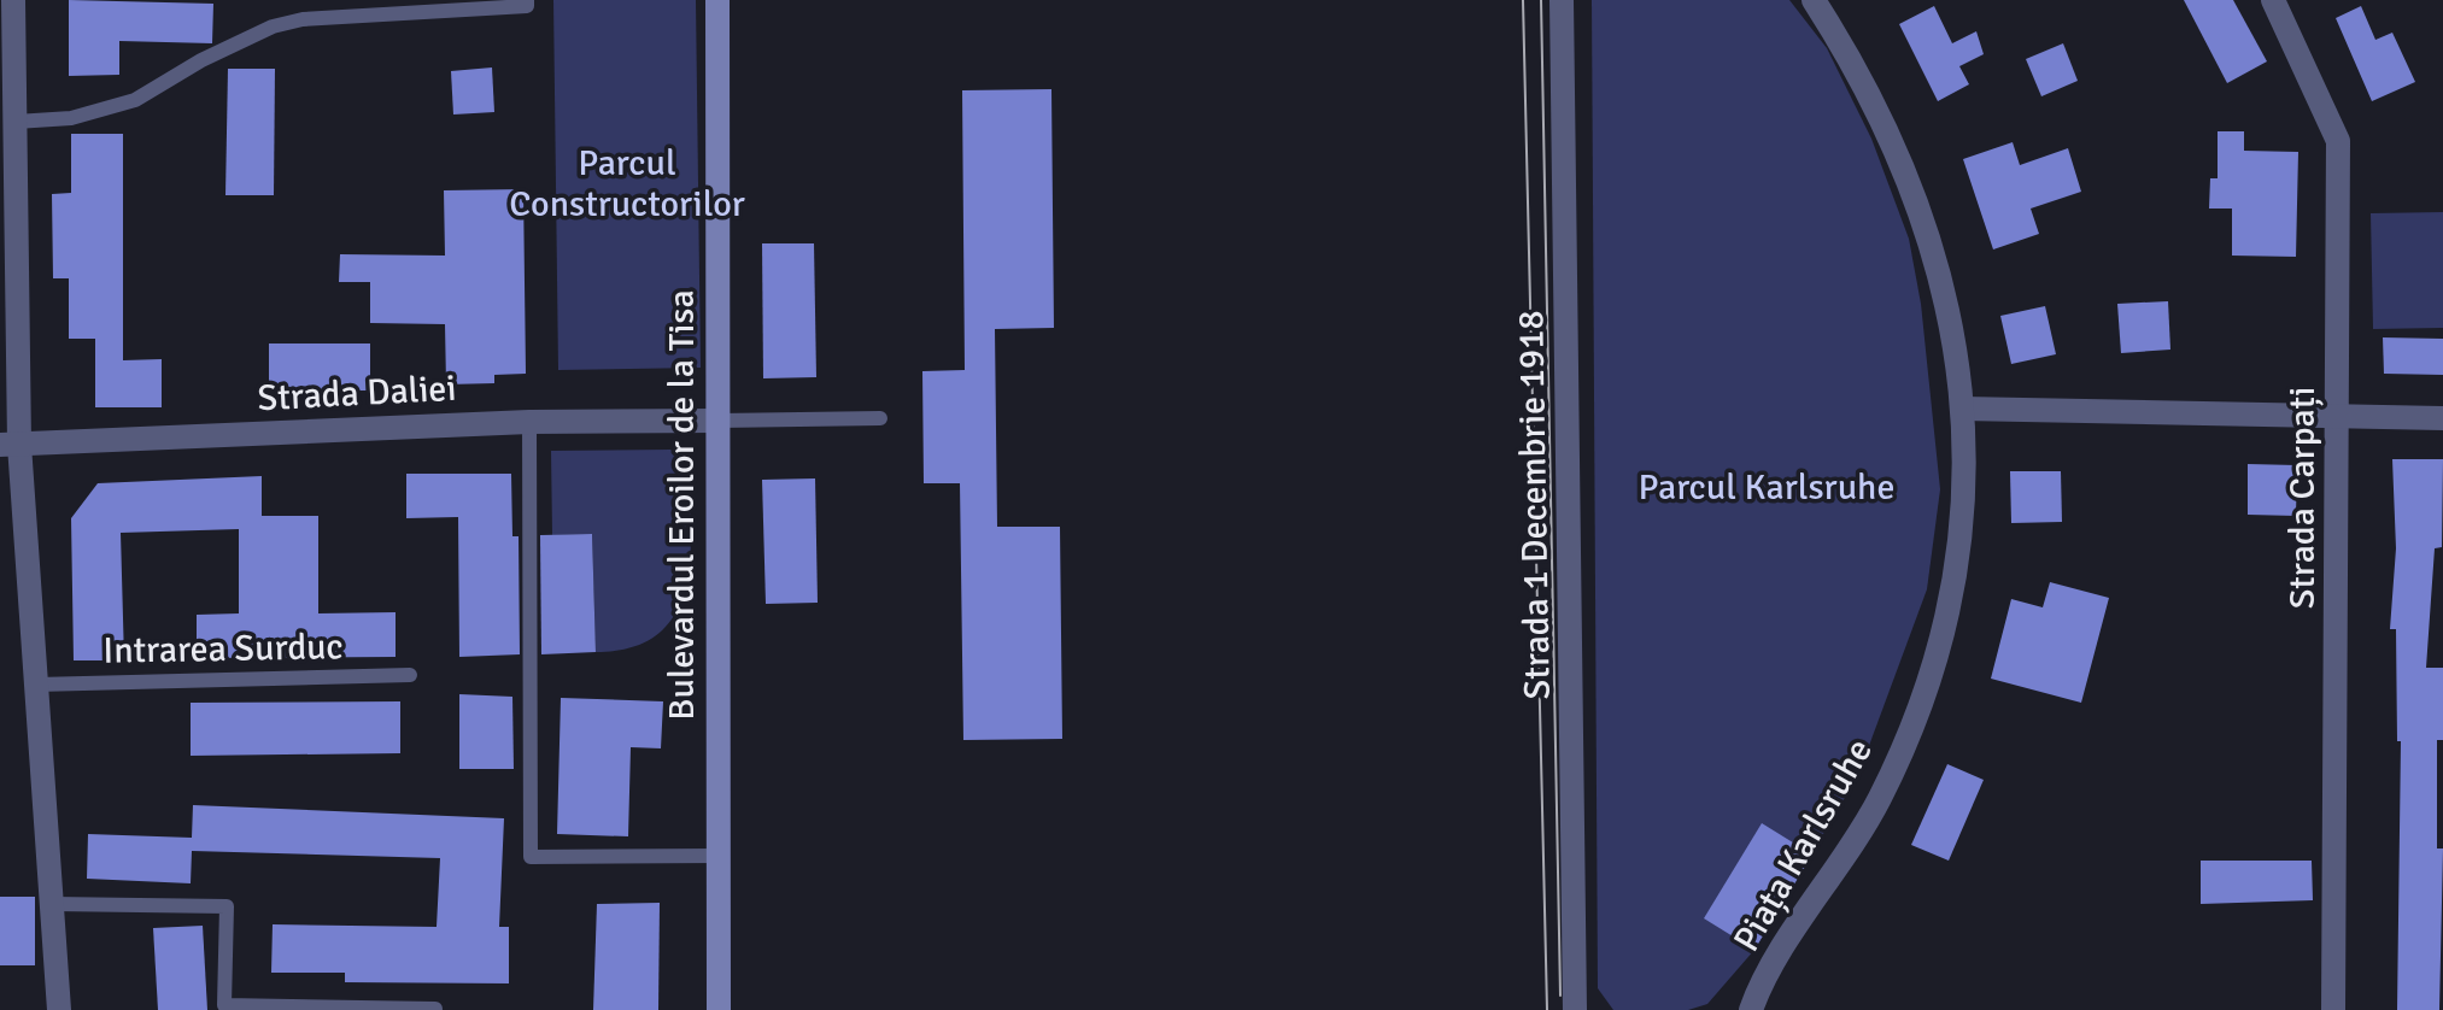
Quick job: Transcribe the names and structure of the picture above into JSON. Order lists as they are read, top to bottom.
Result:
{
  "streets": {
    "street": [
      "Strada Daliei",
      "Strada Carpați",
      "Bulevardul Eroilor de la Tisa",
      "Strada 1 Decembrie 1918",
      "Piața Karlsruhe"
    ],
    "lane": ["Intrarea Surduc"]
  },
  "crossings": [
    ["Strada Daliei", "Bulevardul Eroilor de la Tisa"]
  ],
  "parks": ["Parcul Constructorilor", "Parcul Karlsruhe"]
}
